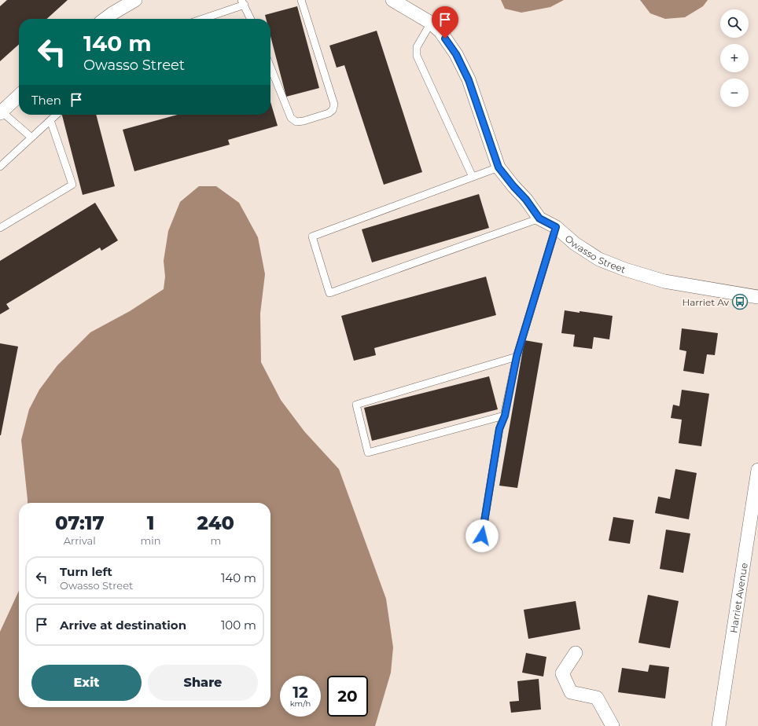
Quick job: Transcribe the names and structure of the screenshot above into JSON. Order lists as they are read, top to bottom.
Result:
{
  "streets": {
    "street": ["Owasso Street", "Harriet Avenue"]
  },
  "places": {
    "bus stop": ["Harriet Av"]
  },
  "page": {
    "map_buttons": ["+", "−"],
    "turn": ["140 m", "Owasso Street"],
    "then": "Then",
    "eta": [
      "07:17",
      "Arrival",
      "1",
      "min",
      "240",
      "m"
    ],
    "list": [
      {
        "name": "Turn left",
        "note": "Owasso Street",
        "value": "140 m"
      },
      {
        "name": "Arrive at destination",
        "value": "100 m"
      }
    ],
    "buttons": ["Exit", "Share"],
    "speed": "12 km/h",
    "limit": "20"
  }
}
